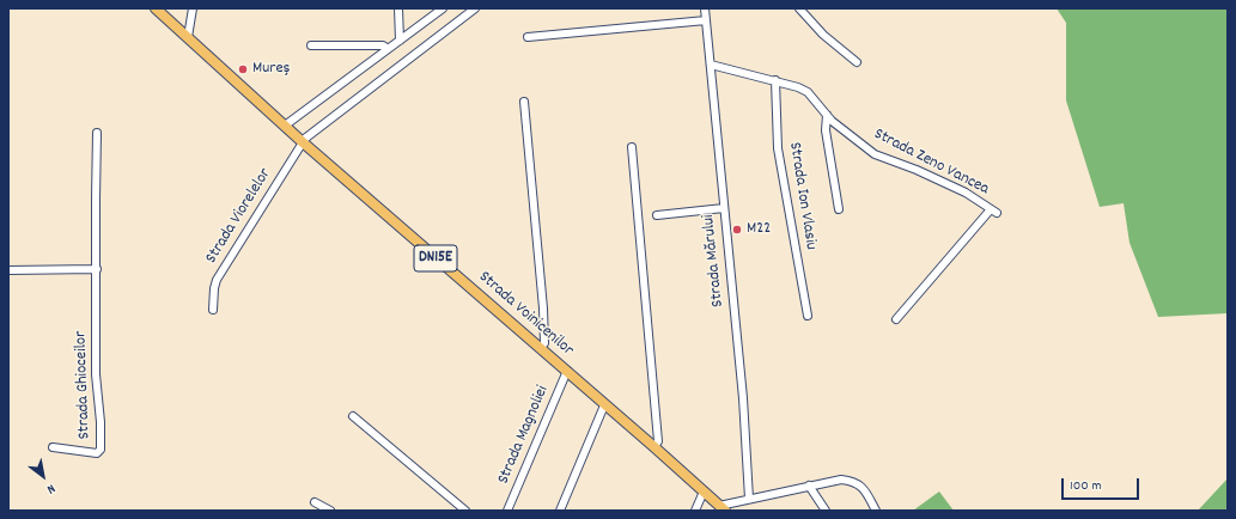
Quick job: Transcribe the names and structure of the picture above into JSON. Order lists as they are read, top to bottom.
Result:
{
  "streets": {
    "main road": ["DN15E", "Strada Voinicenilor"],
    "street": [
      "Strada Zeno Vancea",
      "Strada Ion Vlasiu",
      "Strada Viorelelor",
      "Strada Mărului",
      "Strada Ghioceilor",
      "Strada Magnoliei"
    ]
  },
  "crossings": [
    ["Strada Zeno Vancea", "Strada Ion Vlasiu"],
    ["Strada Zeno Vancea", "Strada Mărului"],
    ["Strada Viorelelor", "Strada Voinicenilor"],
    ["Strada Voinicenilor", "Strada Magnoliei"]
  ],
  "places": ["Mureș", "M22"],
  "scale_bar": "100 m",
  "north": "bottom right"
}
